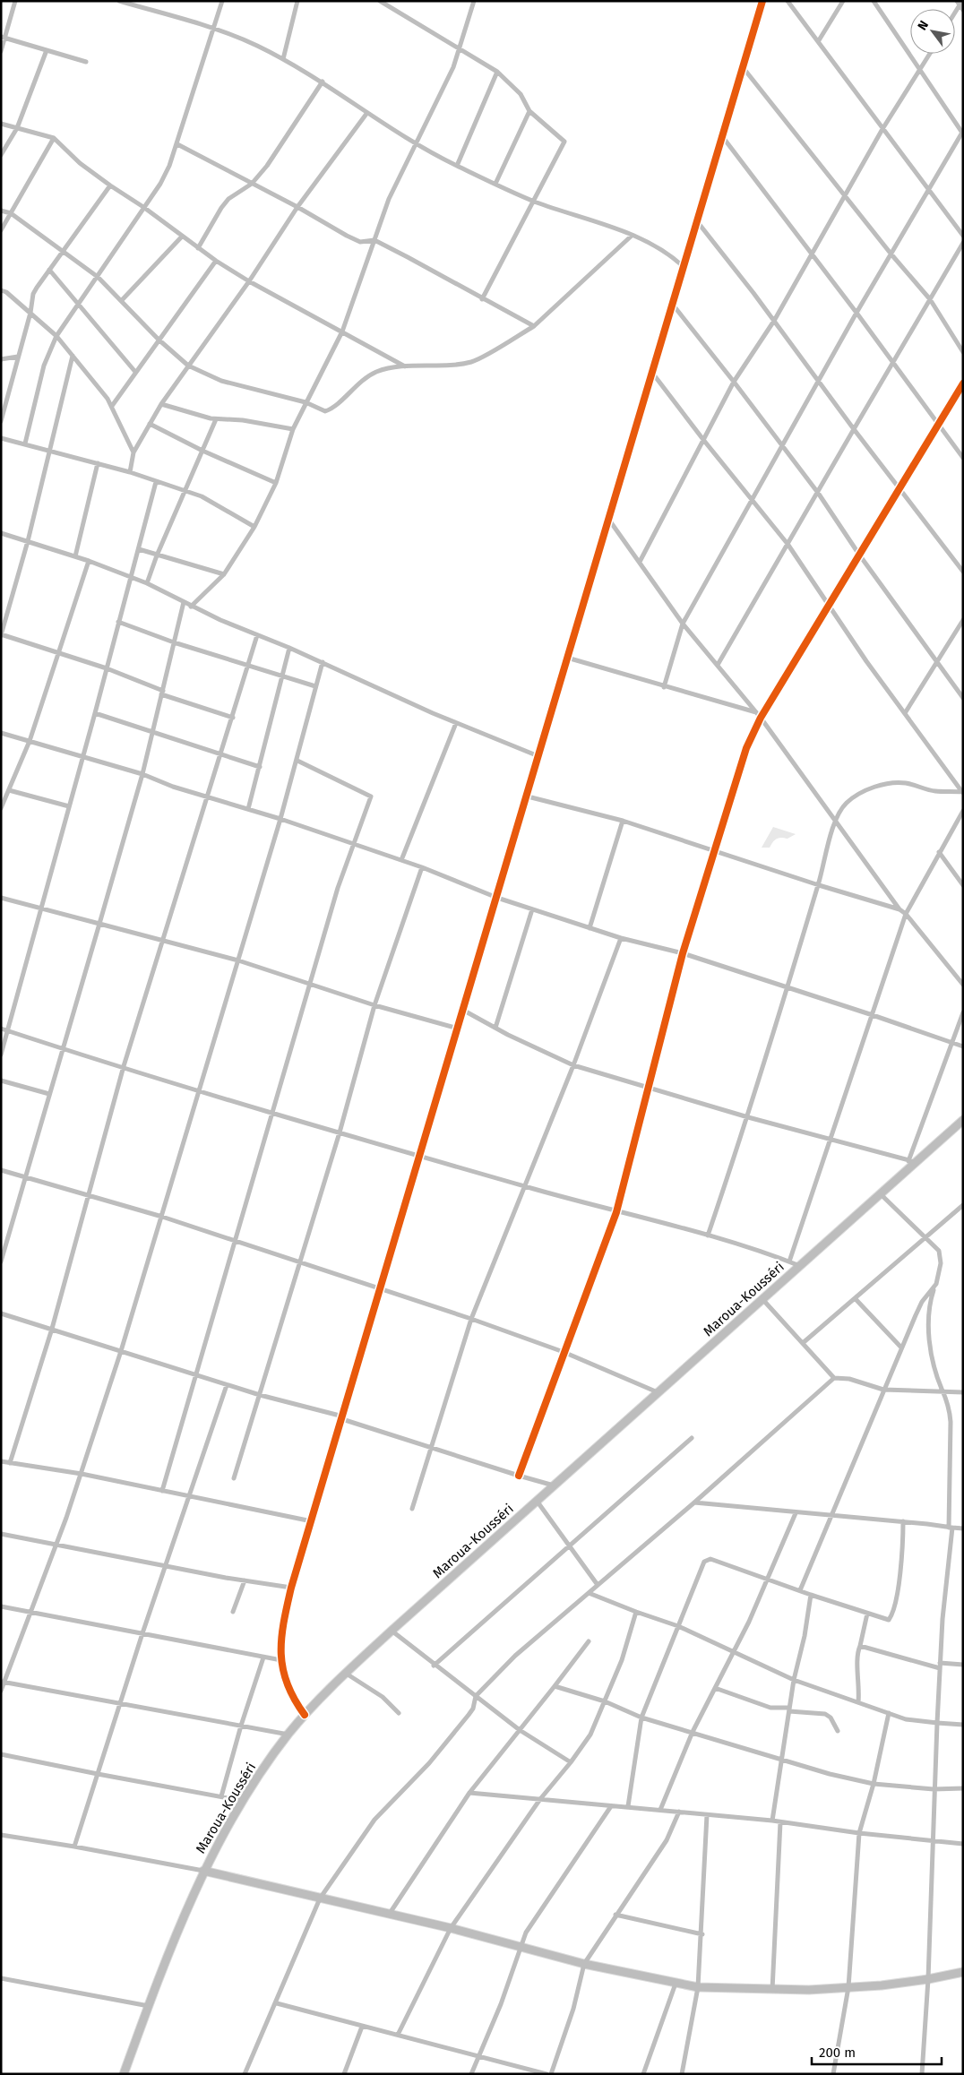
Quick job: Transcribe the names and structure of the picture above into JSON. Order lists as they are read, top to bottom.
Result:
{
  "streets": {
    "main road": ["Maroua-Kousséri"]
  },
  "scale_bar": "200 m",
  "north": "top left"
}
